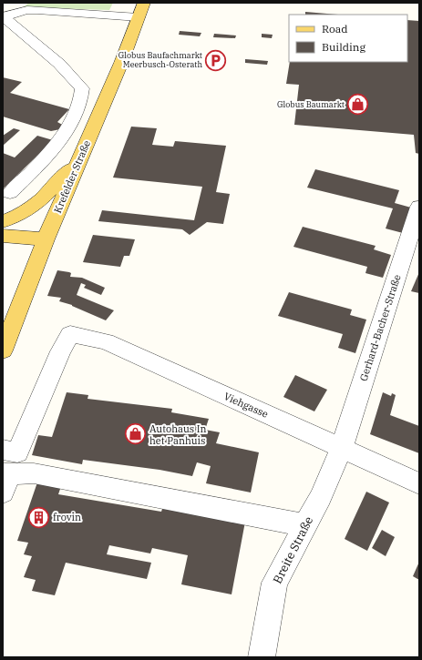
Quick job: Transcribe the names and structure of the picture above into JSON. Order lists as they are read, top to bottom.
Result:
{
  "streets": {
    "main road": ["Krefelder Straße"],
    "street": ["Gerhard-Bacher-Straße", "Viehgasse", "Breite Straße"]
  },
  "crossings": [
    ["Gerhard-Bacher-Straße", "Viehgasse"],
    ["Gerhard-Bacher-Straße", "Breite Straße"],
    ["Viehgasse", "Breite Straße"]
  ],
  "places": {
    "parking": ["Globus Baufachmarkt Meerbusch-Osterath"],
    "shop": ["Globus Baumarkt", "Autohaus In het Panhuis"],
    "building": ["frovin"]
  },
  "legend": ["Road", "Building"]
}
